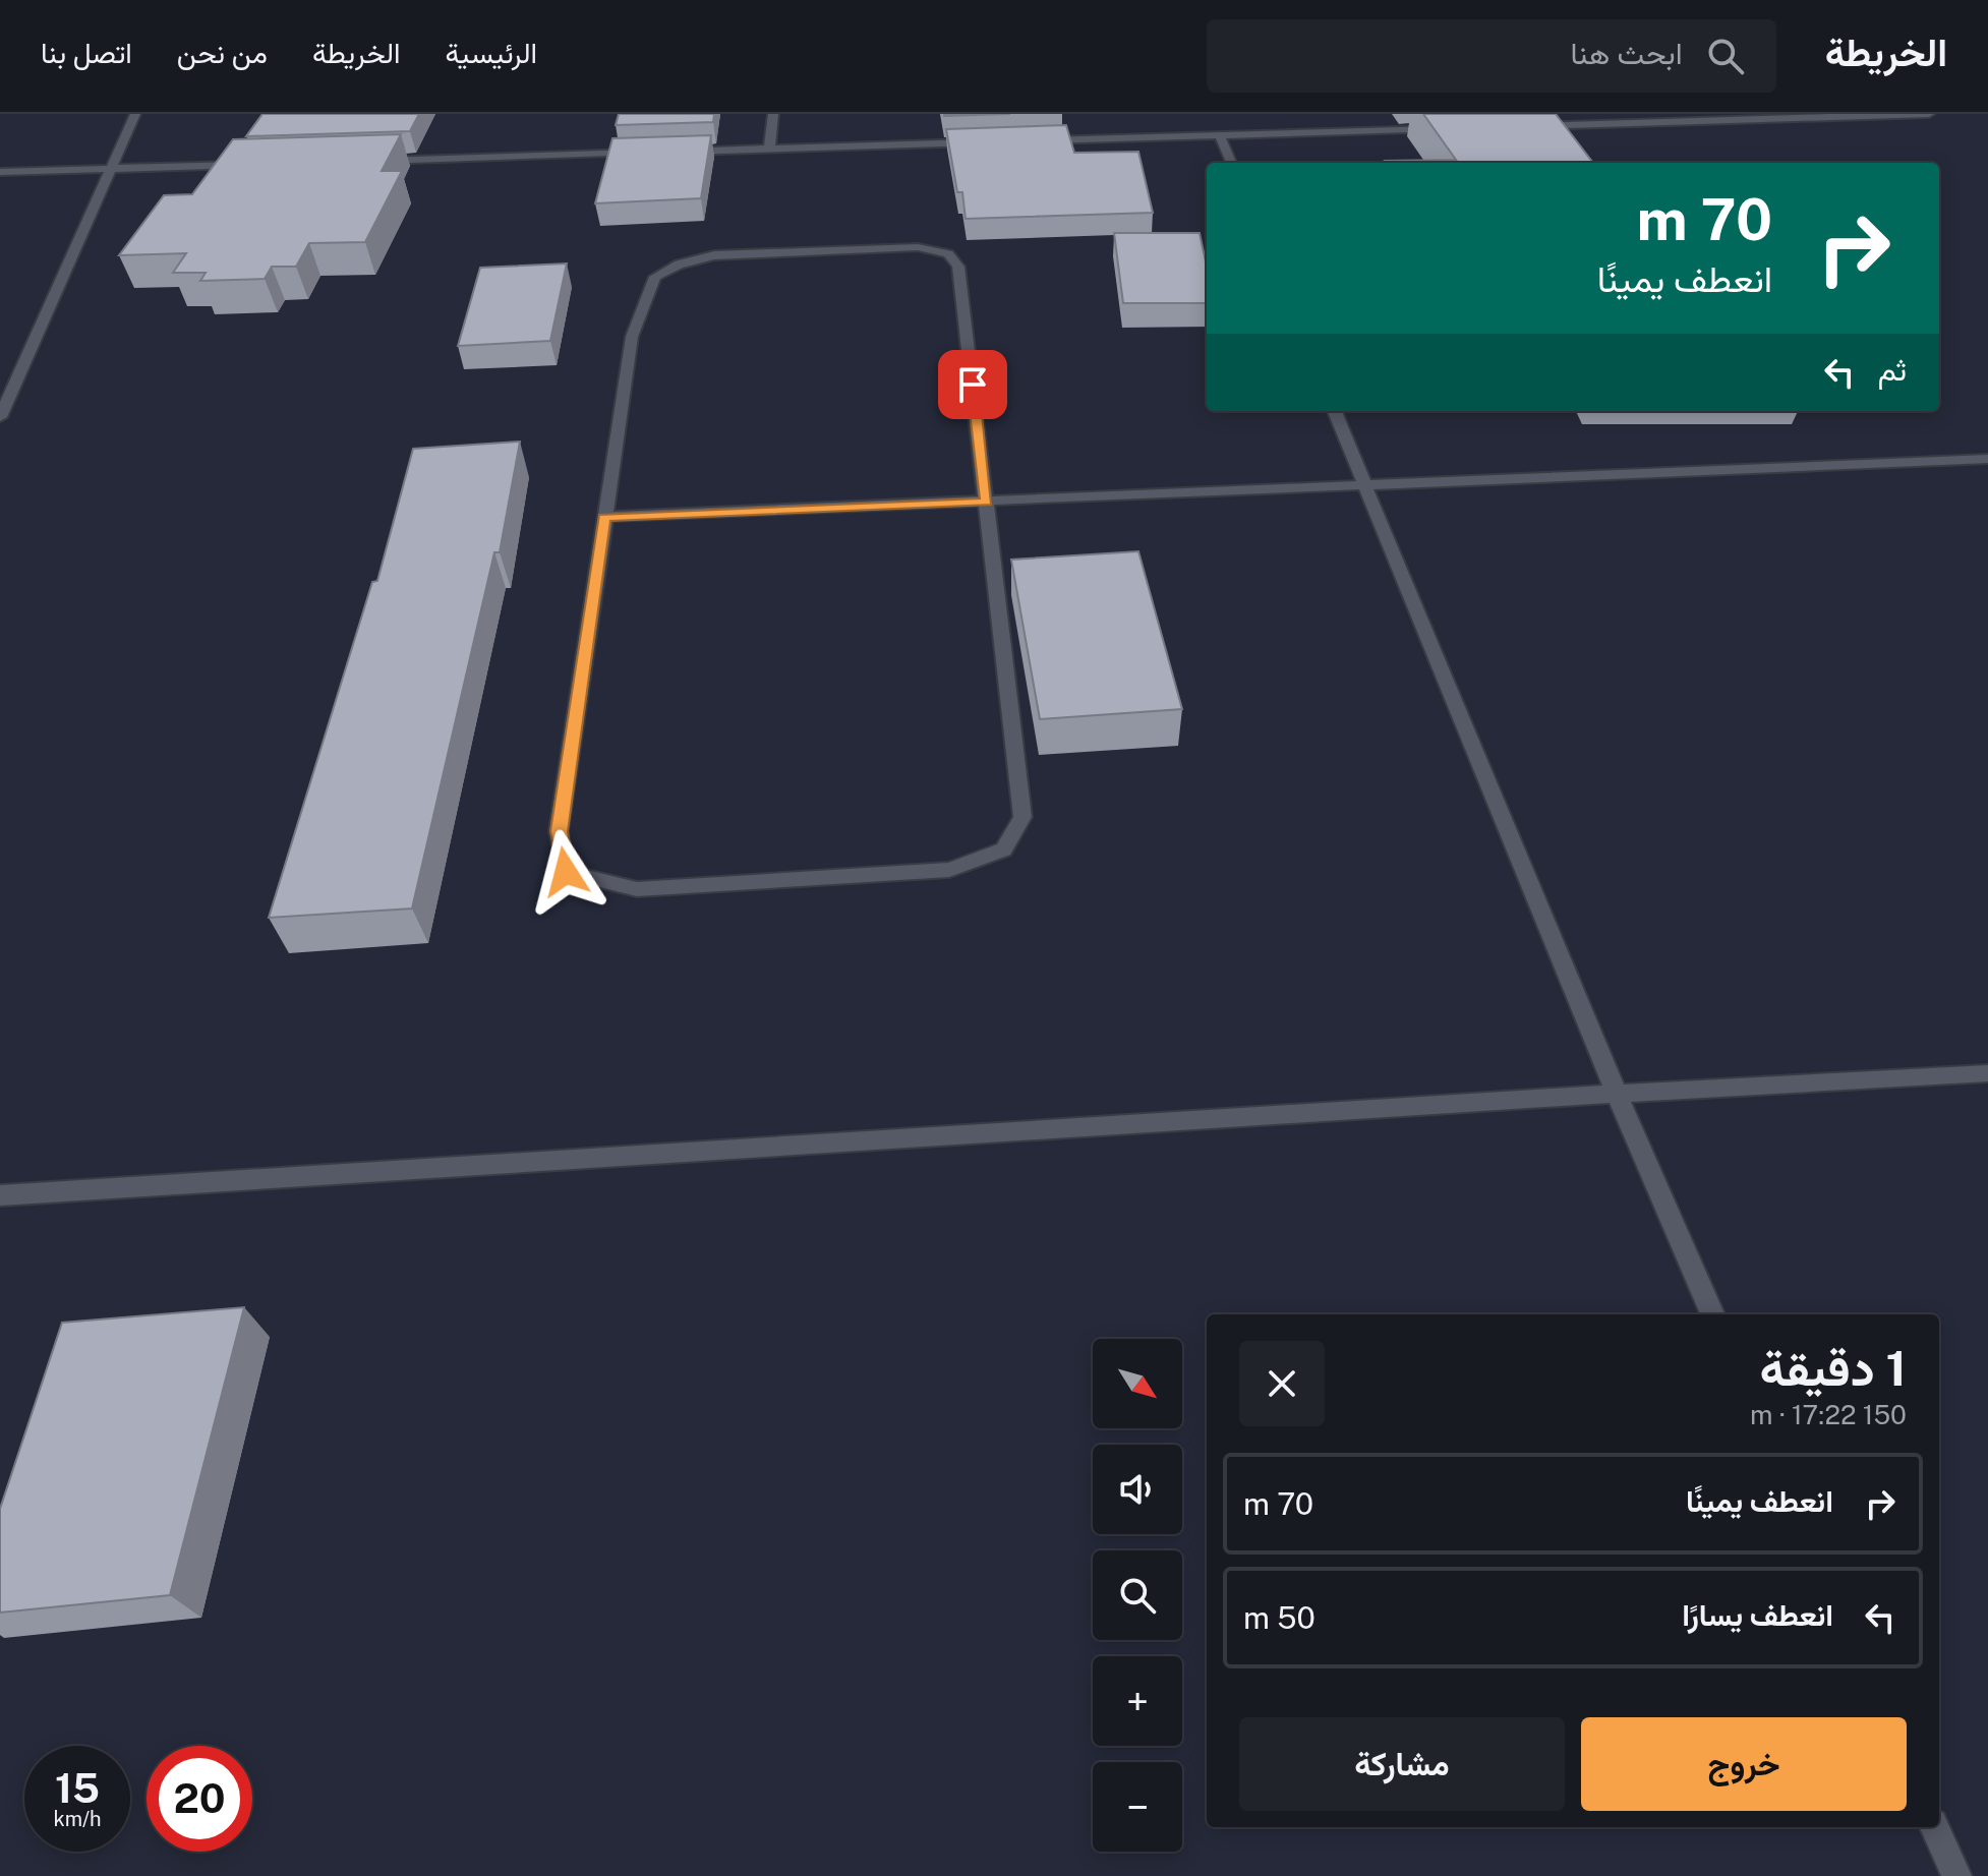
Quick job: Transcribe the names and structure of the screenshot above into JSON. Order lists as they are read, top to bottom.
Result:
{
  "north": "bottom right",
  "page": {
    "header": "الخريطة",
    "search": "ابحث هنا",
    "nav": [
      "الرئيسية",
      "الخريطة",
      "من نحن",
      "اتصل بنا"
    ],
    "turn": ["70 m", "انعطف يمينًا"],
    "then": "ثم",
    "heading": ["1 دقيقة", "150 m · 17:22"],
    "map_buttons": ["+", "−"],
    "list": [
      {
        "name": "انعطف يمينًا",
        "value": "70 m"
      },
      {
        "name": "انعطف يسارًا",
        "value": "50 m"
      }
    ],
    "buttons": ["خروج", "مشاركة"],
    "speed": "15 km/h",
    "limit": "20"
  }
}
